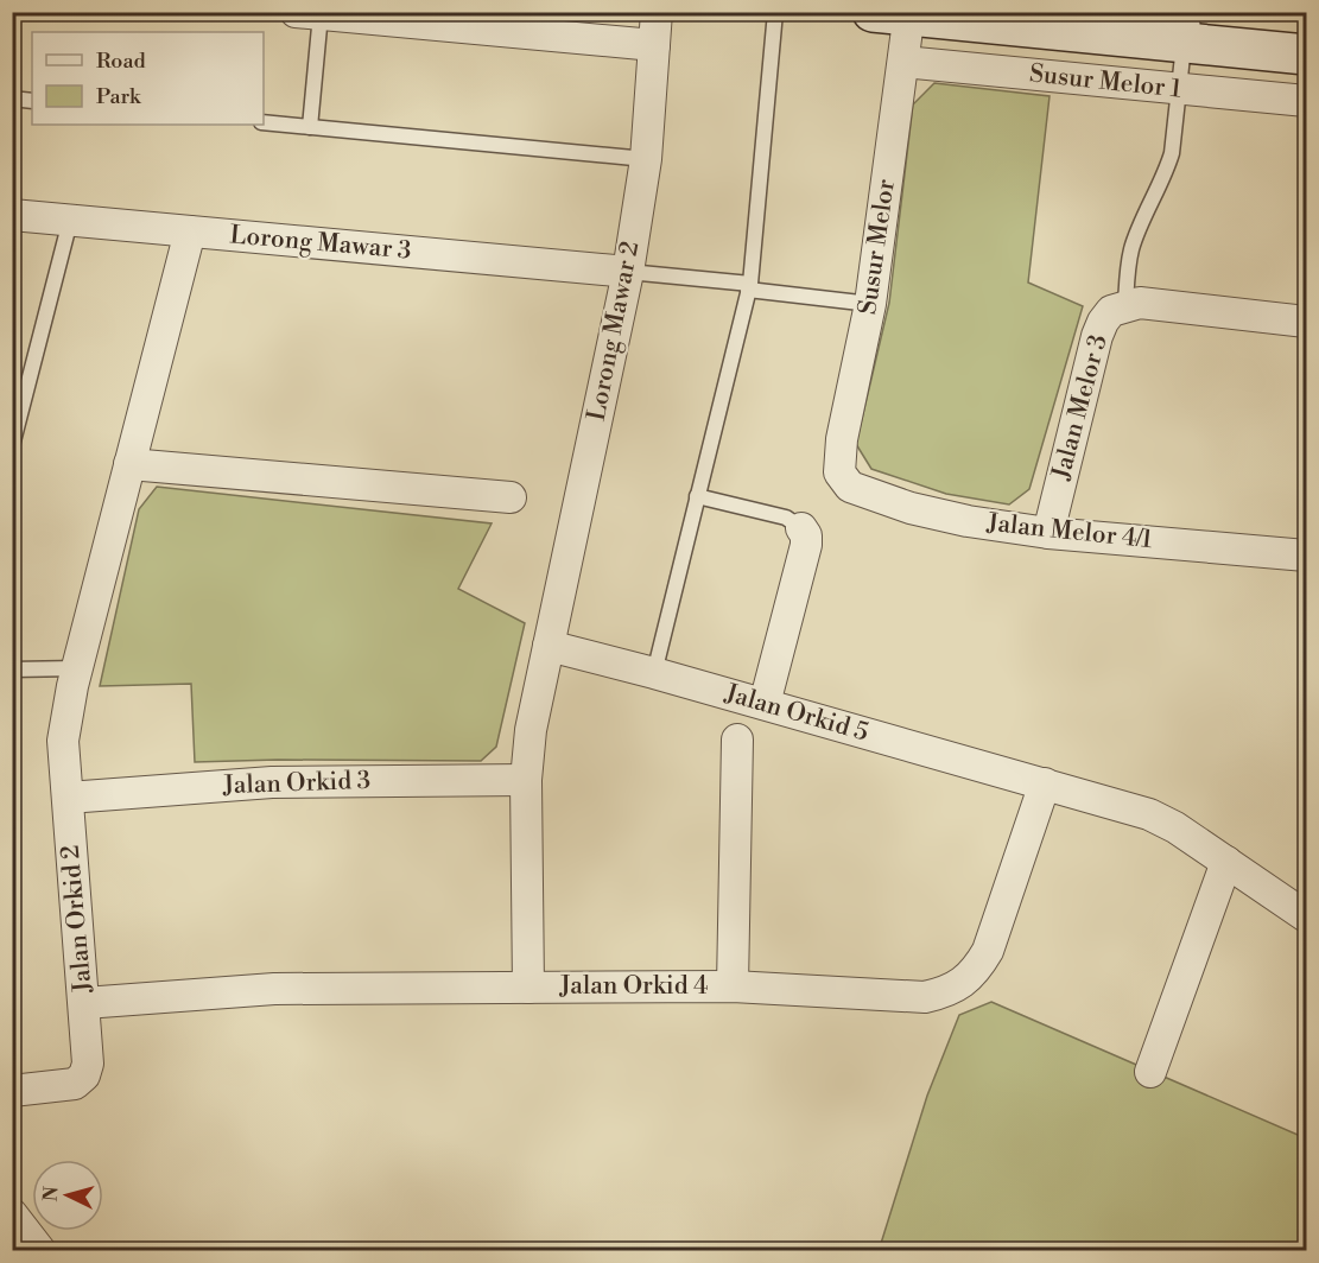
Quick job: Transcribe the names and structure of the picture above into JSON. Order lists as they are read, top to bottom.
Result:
{
  "streets": {
    "street": [
      "Susur Melor 1",
      "Lorong Mawar 3",
      "Susur Melor",
      "Lorong Mawar 2",
      "Jalan Melor 3",
      "Jalan Melor 4/1",
      "Jalan Orkid 5",
      "Jalan Orkid 3",
      "Jalan Orkid 2",
      "Jalan Orkid 4"
    ]
  },
  "crossings": [
    ["Susur Melor 1", "Susur Melor"],
    ["Lorong Mawar 3", "Lorong Mawar 2"],
    ["Lorong Mawar 3", "Jalan Orkid 2"],
    ["Susur Melor", "Jalan Melor 4/1"],
    ["Lorong Mawar 2", "Jalan Orkid 5"],
    ["Lorong Mawar 2", "Jalan Orkid 3"],
    ["Lorong Mawar 2", "Jalan Orkid 4"],
    ["Jalan Melor 3", "Jalan Melor 4/1"],
    ["Jalan Orkid 5", "Jalan Orkid 4"],
    ["Jalan Orkid 3", "Jalan Orkid 2"],
    ["Jalan Orkid 2", "Jalan Orkid 4"]
  ],
  "legend": ["Road", "Park"],
  "north": "left"
}
